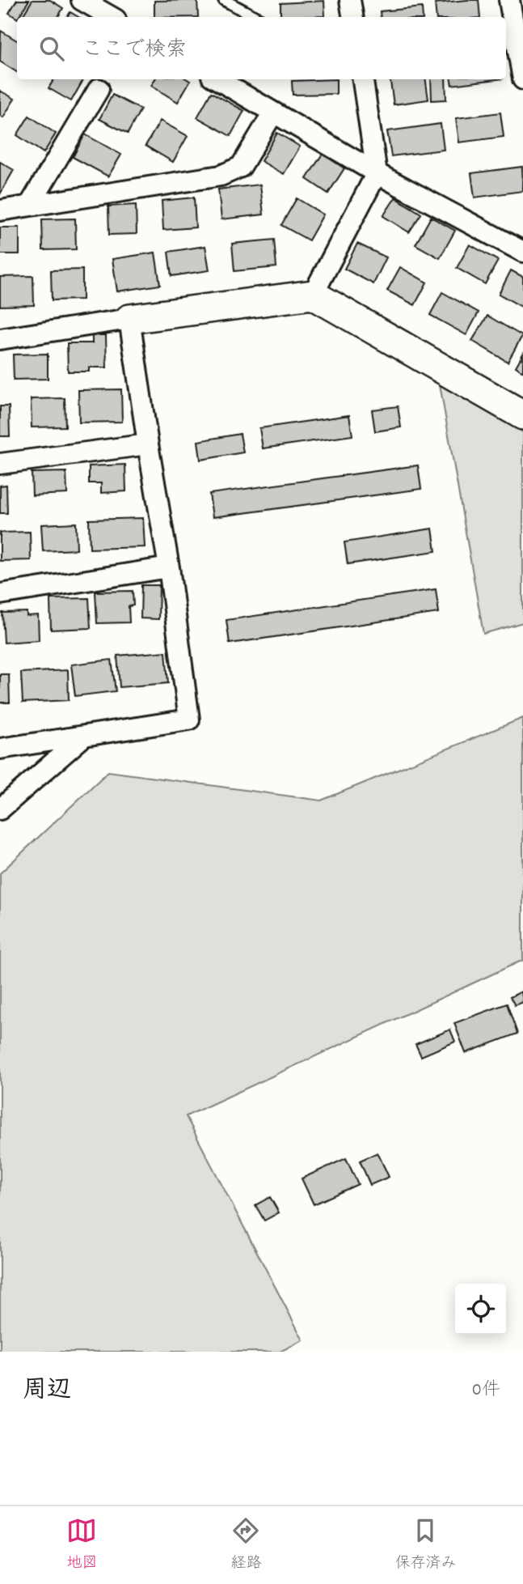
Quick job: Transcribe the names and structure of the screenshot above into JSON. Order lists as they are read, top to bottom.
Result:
{
  "page": {
    "search": "ここで検索",
    "heading": ["周辺", "0件"],
    "nav": ["地図", "経路", "保存済み"]
  }
}
